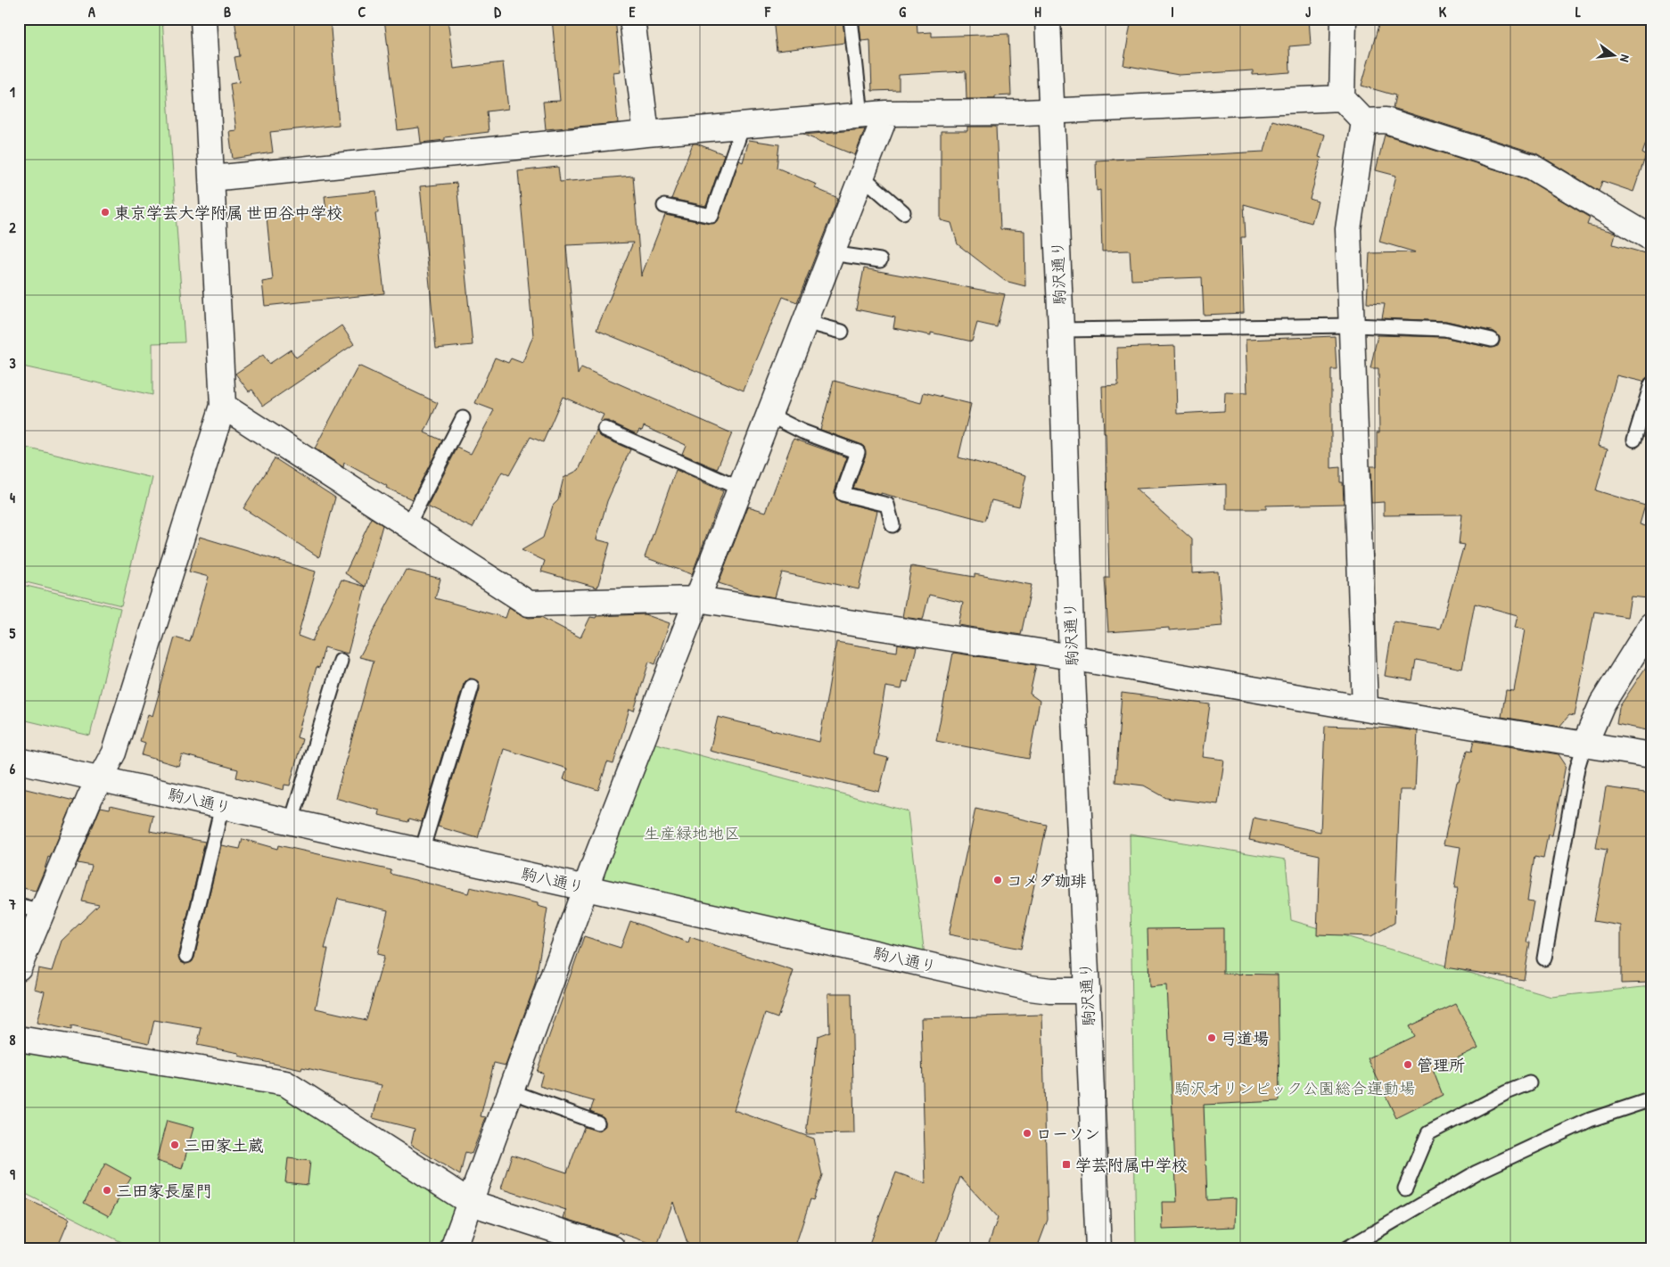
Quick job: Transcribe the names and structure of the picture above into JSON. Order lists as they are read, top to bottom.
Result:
{
  "streets": {
    "street": ["駒沢通り", "駒八通り"]
  },
  "crossings": [
    ["駒沢通り", "駒八通り"]
  ],
  "parks": ["生産緑地地区", "駒沢オリンピック公園総合運動場"],
  "places": {
    "other": [
      "東京学芸大学附属 世田谷中学校",
      "コメダ珈琲",
      "弓道場",
      "管理所",
      "ローソン",
      "三田家土蔵",
      "三田家長屋門"
    ],
    "transit": ["学芸附属中学校"]
  },
  "north": "right",
  "grid": {
    "columns": [
      "A",
      "B",
      "C",
      "D",
      "E",
      "F",
      "G",
      "H",
      "I",
      "J",
      "K",
      "L"
    ],
    "rows": [
      "1",
      "2",
      "3",
      "4",
      "5",
      "6",
      "7",
      "8",
      "9"
    ]
  }
}
